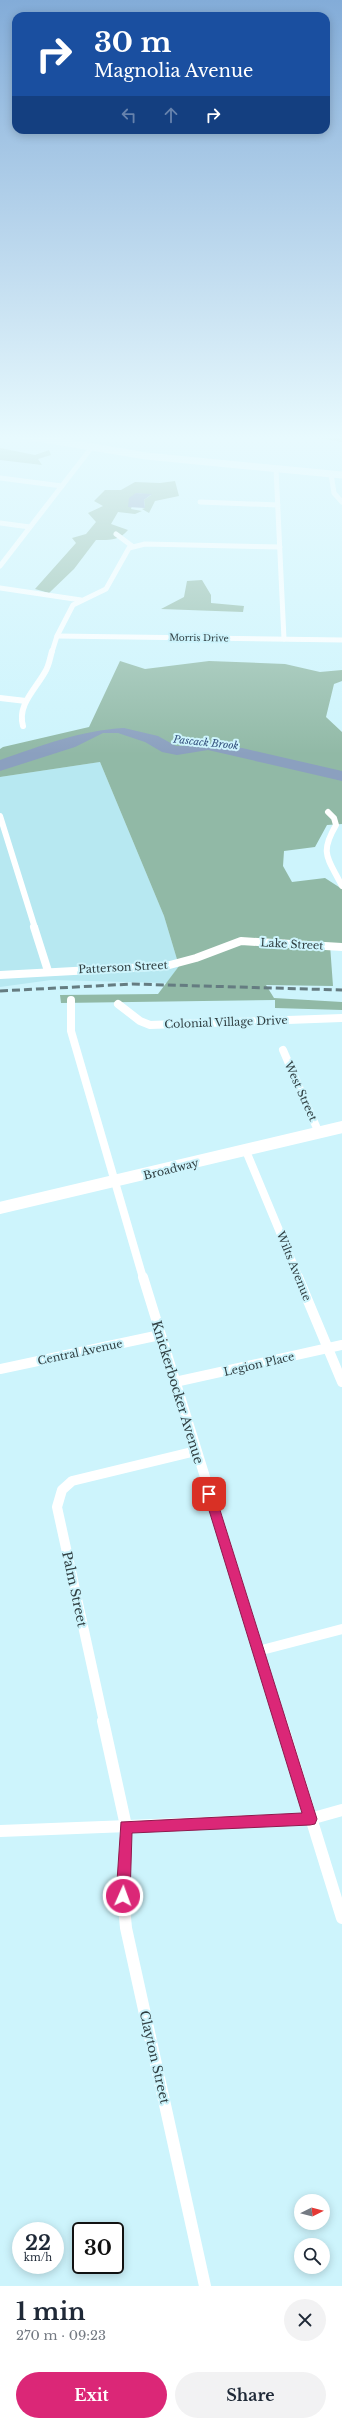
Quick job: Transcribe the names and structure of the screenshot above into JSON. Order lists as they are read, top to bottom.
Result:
{
  "streets": {
    "street": [
      "Morris Drive",
      "Lake Street",
      "Patterson Street",
      "Colonial Village Drive",
      "West Street",
      "Broadway",
      "Wilts Avenue",
      "Central Avenue",
      "Legion Place",
      "Knickerbocker Avenue",
      "Palm Street",
      "Clayton Street"
    ]
  },
  "crossings": [
    ["Lake Street", "Patterson Street"],
    ["West Street", "Broadway"],
    ["Broadway", "Wilts Avenue"],
    ["Broadway", "Knickerbocker Avenue"],
    ["Wilts Avenue", "Legion Place"],
    ["Central Avenue", "Knickerbocker Avenue"],
    ["Legion Place", "Knickerbocker Avenue"],
    ["Knickerbocker Avenue", "Palm Street"],
    ["Palm Street", "Clayton Street"]
  ],
  "water": ["Pascack Brook"],
  "north": "right",
  "page": {
    "turn": ["30 m", "Magnolia Avenue"],
    "speed": "22 km/h",
    "limit": "30",
    "heading": ["1 min", "270 m · 09:23"],
    "buttons": ["Exit", "Share"]
  }
}
